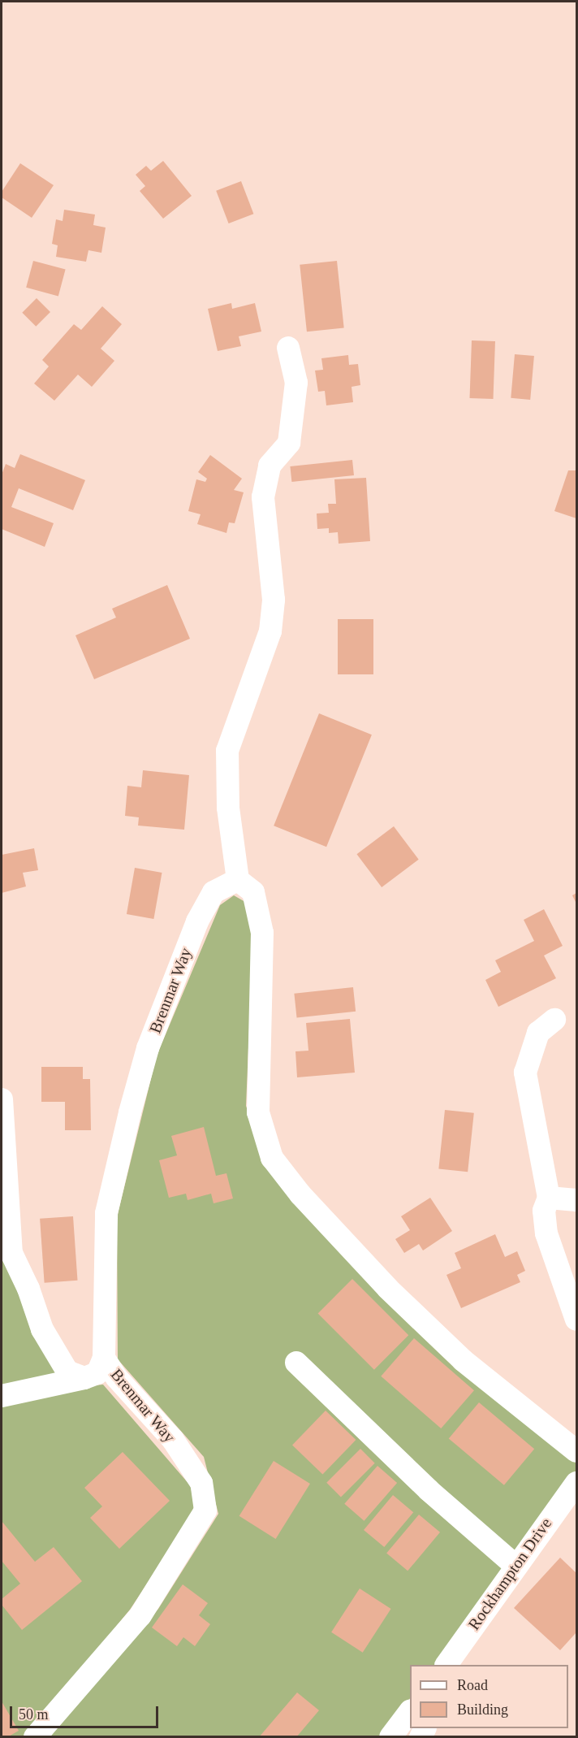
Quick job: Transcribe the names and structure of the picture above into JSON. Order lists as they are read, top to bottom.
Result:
{
  "streets": {
    "street": ["Brenmar Way", "Rockhampton Drive"]
  },
  "legend": ["Road", "Building"],
  "scale_bar": "50 m"
}
